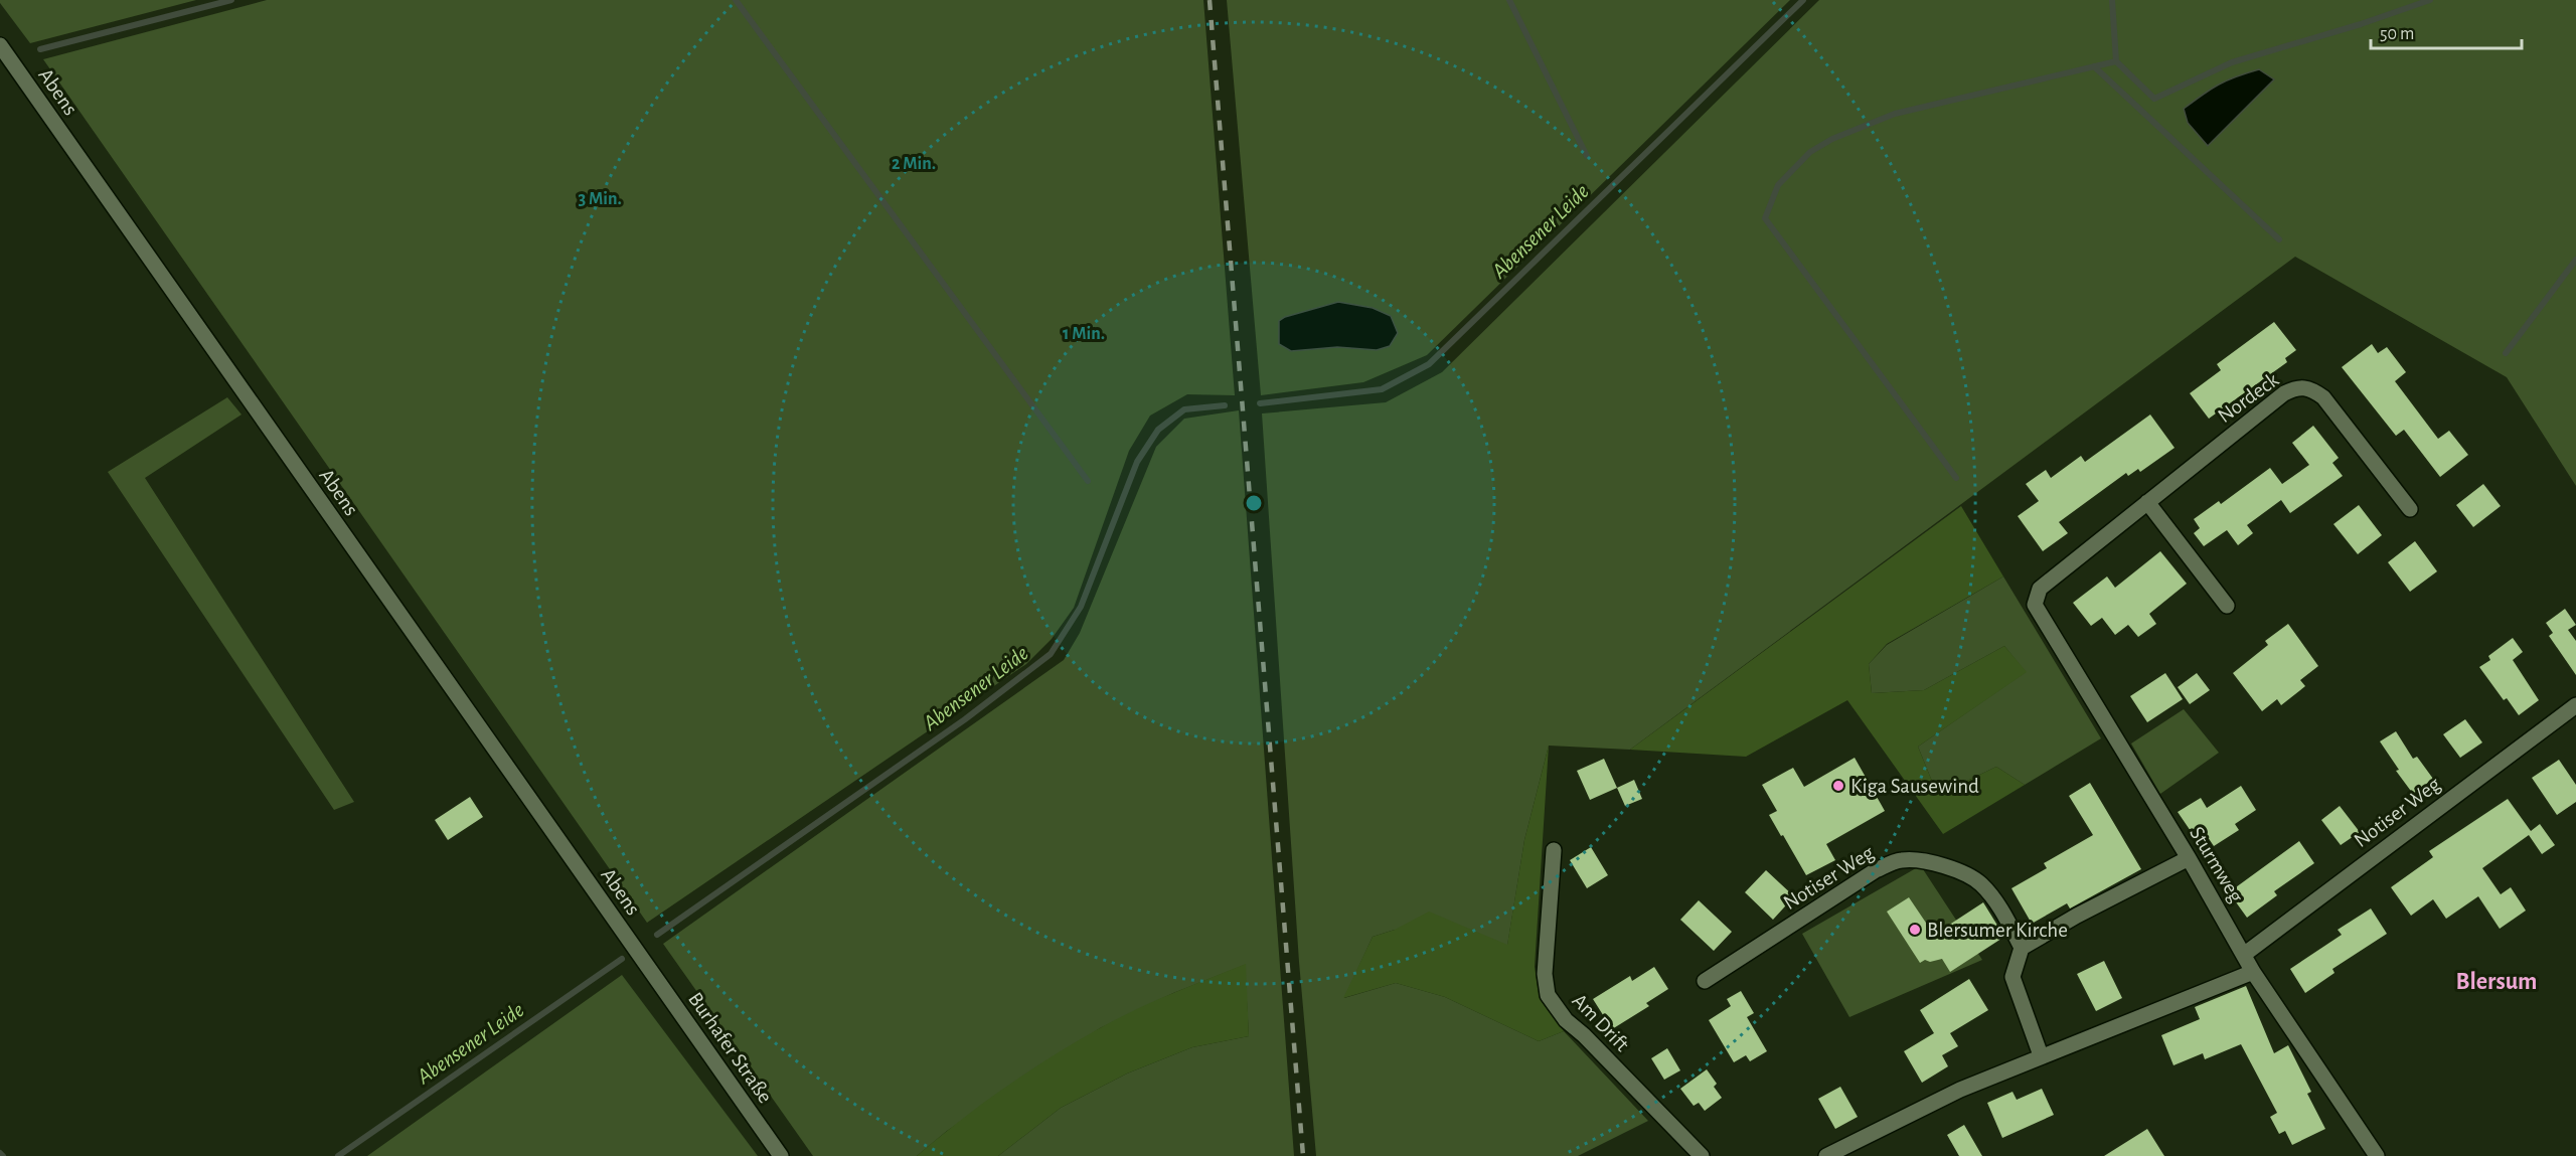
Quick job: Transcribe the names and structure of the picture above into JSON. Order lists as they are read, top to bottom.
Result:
{
  "streets": {
    "street": [
      "Abens",
      "Nordeck",
      "Notiser Weg",
      "Sturmweg",
      "Am Drift",
      "Burhafer Straße"
    ]
  },
  "crossings": [
    ["Abens", "Burhafer Straße"],
    ["Nordeck", "Sturmweg"],
    ["Notiser Weg", "Sturmweg"]
  ],
  "districts": ["Blersum"],
  "water": ["Abensener Leide"],
  "places": ["Kiga Sausewind", "Blersumer Kirche"],
  "scale_bar": "50 m",
  "rings": ["2 Min.", "3 Min.", "1 Min."]
}
